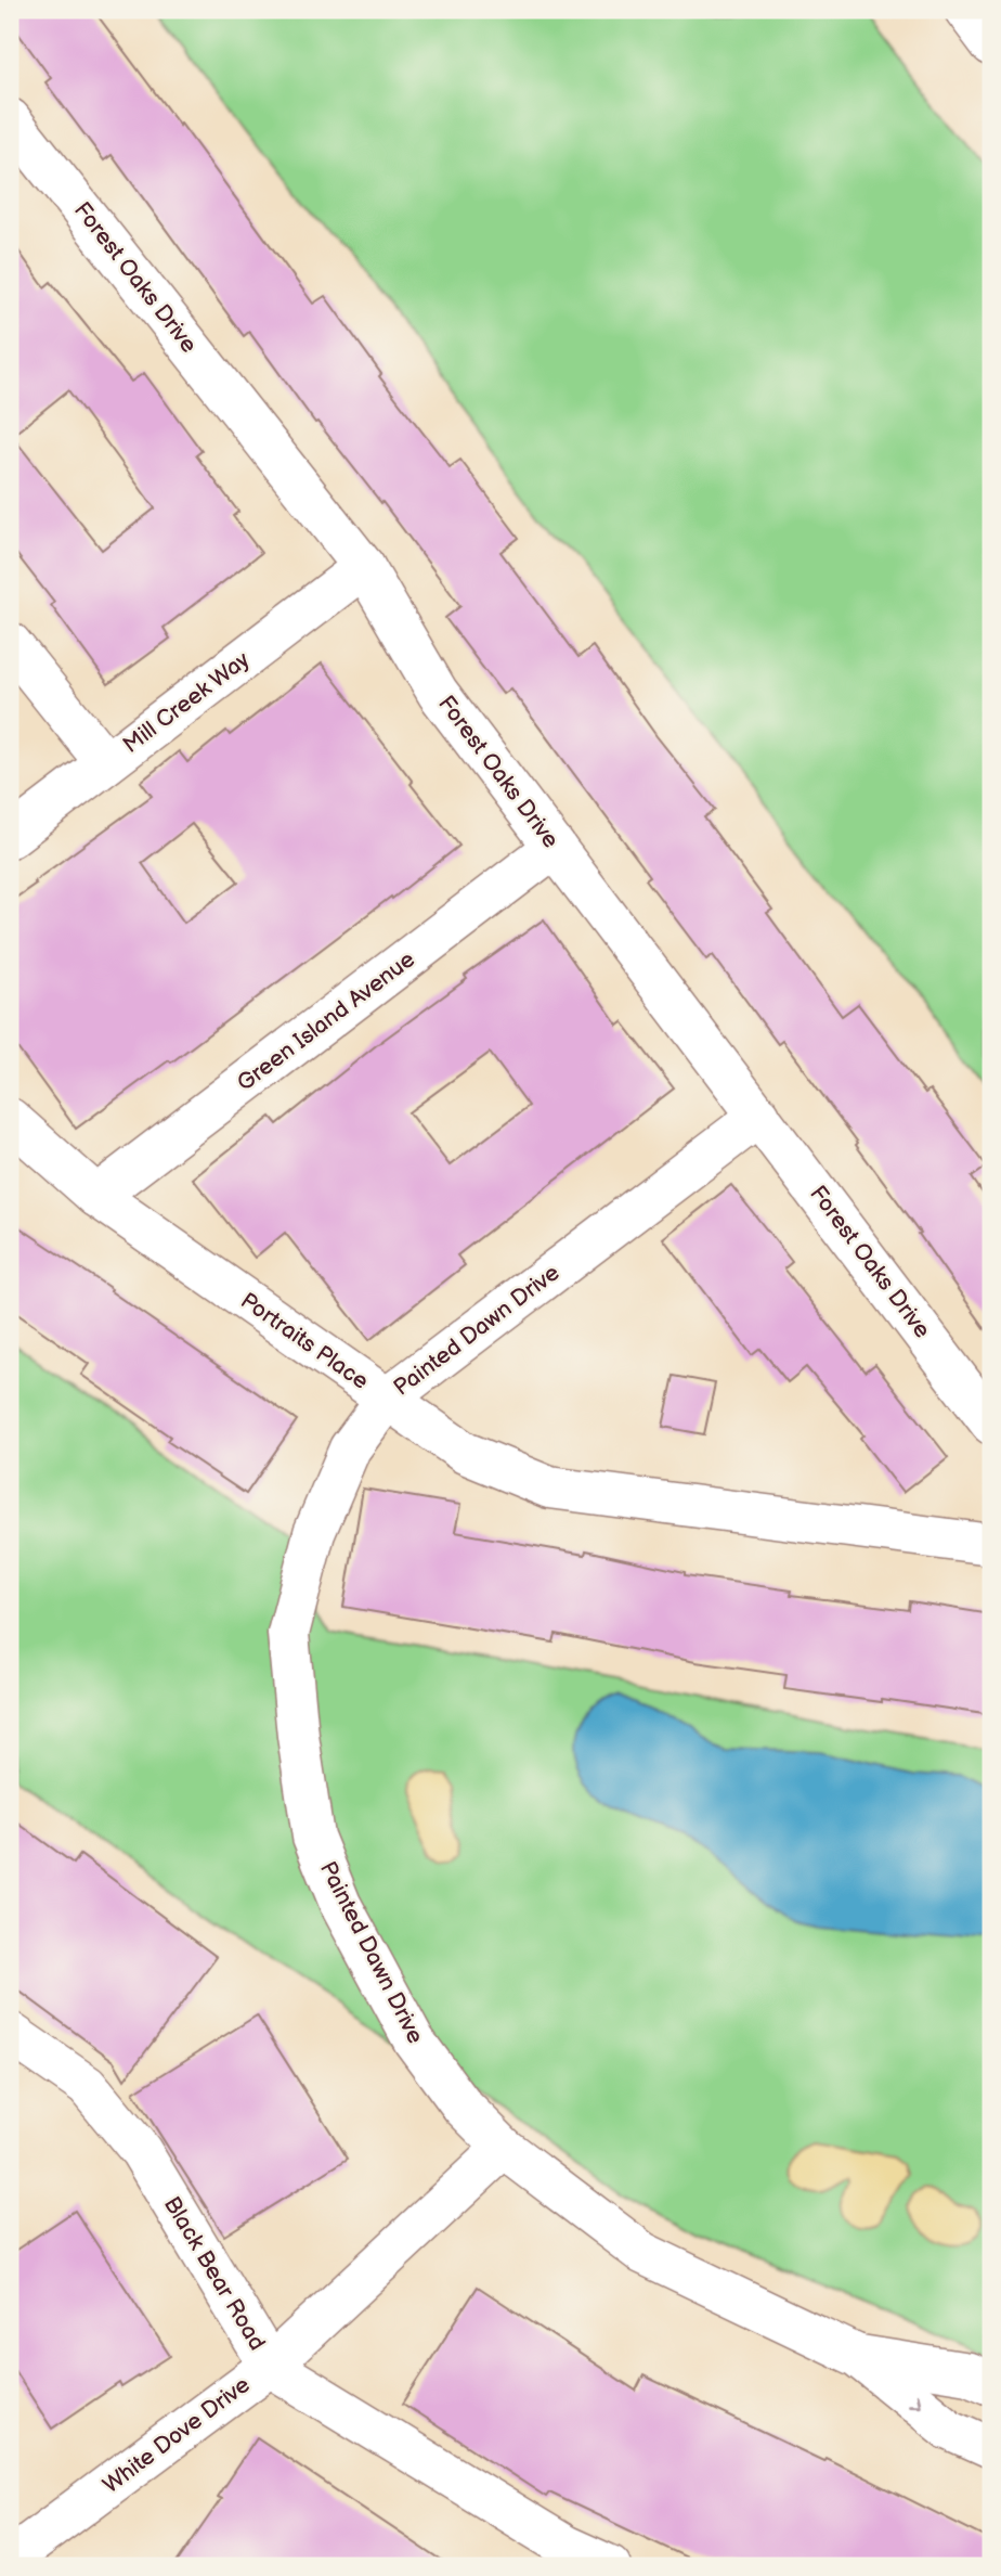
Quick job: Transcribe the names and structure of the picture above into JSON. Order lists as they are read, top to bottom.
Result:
{
  "streets": {
    "main road": [
      "Forest Oaks Drive",
      "Mill Creek Way",
      "Green Island Avenue",
      "Painted Dawn Drive",
      "Portraits Place",
      "Black Bear Road",
      "White Dove Drive"
    ]
  },
  "crossings": [
    ["Forest Oaks Drive", "Mill Creek Way"],
    ["Forest Oaks Drive", "Green Island Avenue"],
    ["Forest Oaks Drive", "Painted Dawn Drive"],
    ["Green Island Avenue", "Portraits Place"],
    ["Painted Dawn Drive", "Portraits Place"],
    ["Painted Dawn Drive", "White Dove Drive"],
    ["Black Bear Road", "White Dove Drive"]
  ]
}
